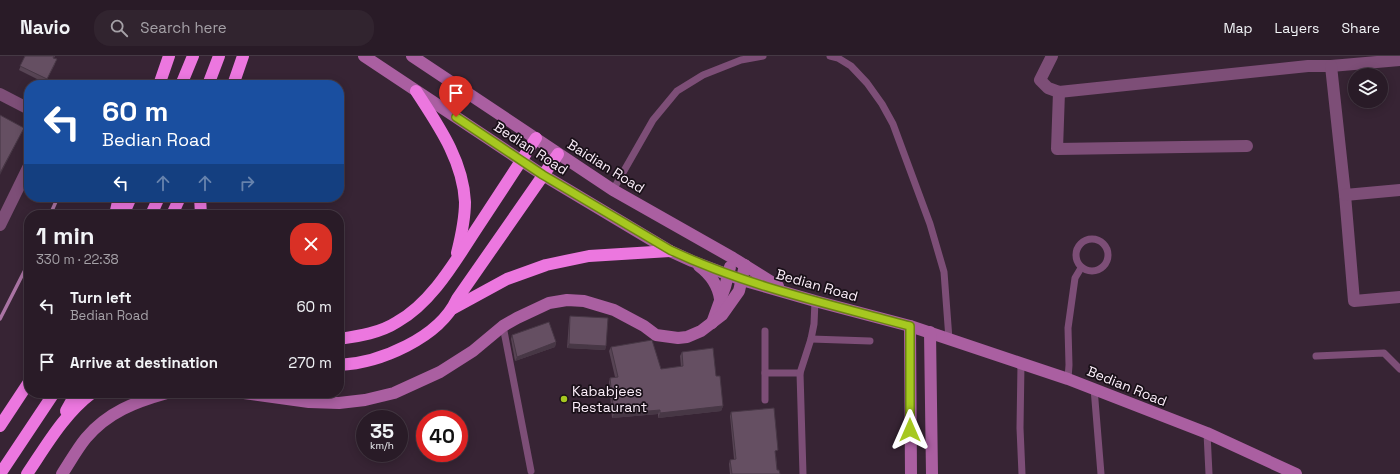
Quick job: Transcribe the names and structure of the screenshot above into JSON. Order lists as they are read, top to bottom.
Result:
{
  "streets": {
    "main road": ["Bedian Road", "Baidian Road"]
  },
  "crossings": [
    ["Bedian Road", "Baidian Road"]
  ],
  "places": ["Kababjees Restaurant"],
  "page": {
    "header": "Navio",
    "search": "Search here",
    "nav": ["Map", "Layers", "Share"],
    "turn": ["60 m", "Bedian Road"],
    "heading": ["1 min", "330 m · 22:38"],
    "list": [
      {
        "name": "Turn left",
        "note": "Bedian Road",
        "value": "60 m"
      },
      {
        "name": "Arrive at destination",
        "value": "270 m"
      }
    ],
    "speed": "35 km/h",
    "limit": "40"
  }
}
